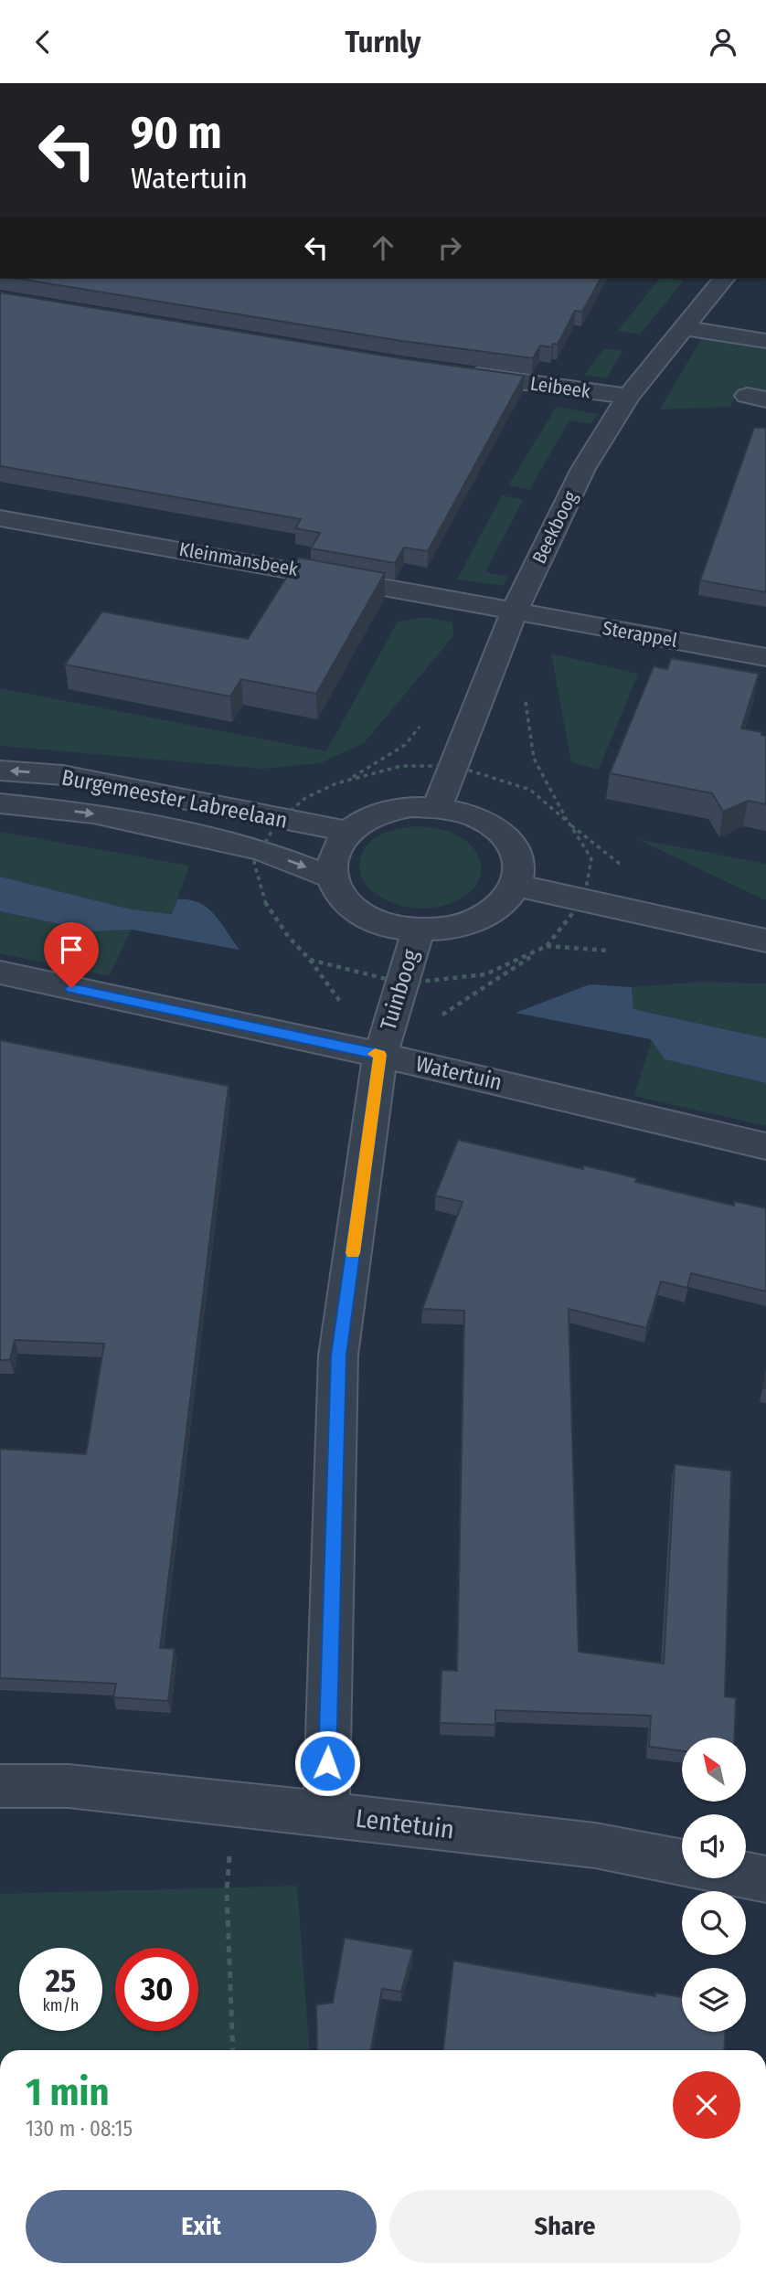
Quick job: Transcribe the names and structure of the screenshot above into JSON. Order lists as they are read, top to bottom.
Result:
{
  "streets": {
    "street": [
      "Leibeek",
      "Beekboog",
      "Kleinmansbeek",
      "Sterappel",
      "Burgemeester Labreelaan",
      "Tuinboog",
      "Watertuin",
      "Lentetuin"
    ]
  },
  "crossings": [
    ["Leibeek", "Beekboog"],
    ["Beekboog", "Kleinmansbeek"],
    ["Beekboog", "Sterappel"],
    ["Beekboog", "Burgemeester Labreelaan"],
    ["Beekboog", "Tuinboog"],
    ["Kleinmansbeek", "Sterappel"],
    ["Burgemeester Labreelaan", "Tuinboog"],
    ["Tuinboog", "Watertuin"],
    ["Tuinboog", "Lentetuin"]
  ],
  "north": "top left",
  "page": {
    "header": "Turnly",
    "turn": ["90 m", "Watertuin"],
    "speed": "25 km/h",
    "limit": "30",
    "heading": ["1 min", "130 m · 08:15"],
    "buttons": ["Exit", "Share"]
  }
}
